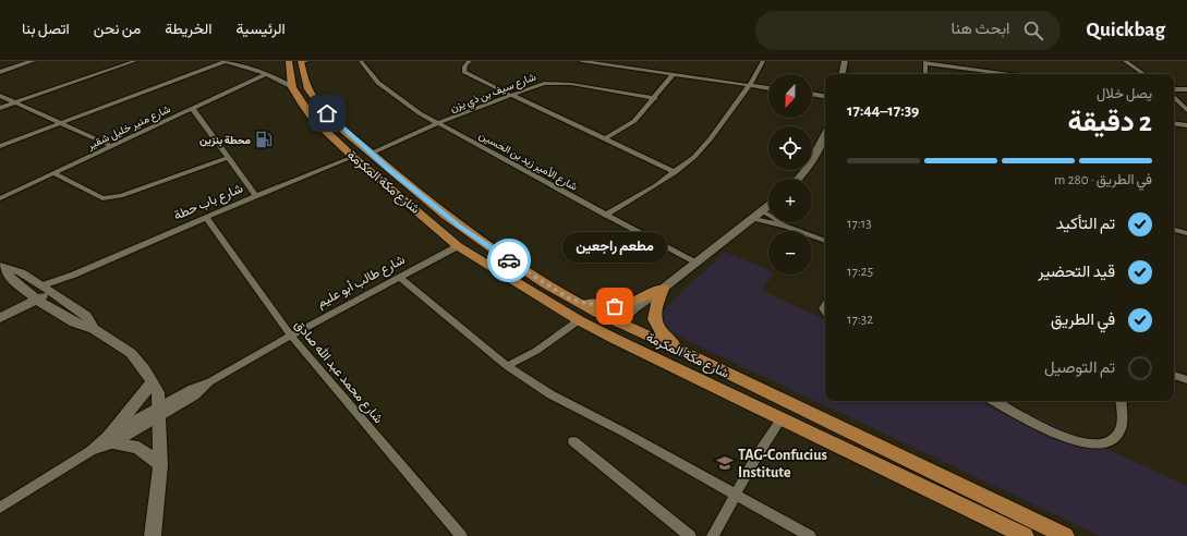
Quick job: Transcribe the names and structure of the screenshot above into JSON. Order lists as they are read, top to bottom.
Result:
{
  "streets": {
    "main road": ["شارع مكة المكرمة"],
    "street": [
      "شارع سيف بن ذي يزن",
      "شارع منير خليل شقير",
      "شارع الأمير زيد بن الحسين",
      "شارع باب حطة",
      "شارع طالب أبو عليم",
      "شارع محمد عبد الله صادق"
    ]
  },
  "crossings": [
    ["شارع سيف بن ذي يزن", "شارع الأمير زيد بن الحسين"],
    ["شارع سيف بن ذي يزن", "شارع مكة المكرمة"],
    ["شارع مكة المكرمة", "شارع باب حطة"],
    ["شارع مكة المكرمة", "شارع طالب أبو عليم"],
    ["شارع باب حطة", "شارع محمد عبد الله صادق"],
    ["شارع طالب أبو عليم", "شارع محمد عبد الله صادق"]
  ],
  "places": {
    "fuel station": ["محطة بنزين"],
    "other": ["مطعم راجعين"],
    "school or university": ["TAG-Confucius Institute"]
  },
  "north": "bottom",
  "page": {
    "header": "Quickbag",
    "search": "ابحث هنا",
    "nav": [
      "الرئيسية",
      "الخريطة",
      "من نحن",
      "اتصل بنا"
    ],
    "map_buttons": ["+", "−"],
    "heading": ["2 دقيقة", "يصل خلال", "17:39–17:44"],
    "bar": "في الطريق · 280 m",
    "list": [
      ["تم التأكيد", "17:13"],
      ["قيد التحضير", "17:25"],
      ["في الطريق", "17:32"],
      "تم التوصيل"
    ],
    "bubble": "مطعم راجعين"
  }
}
